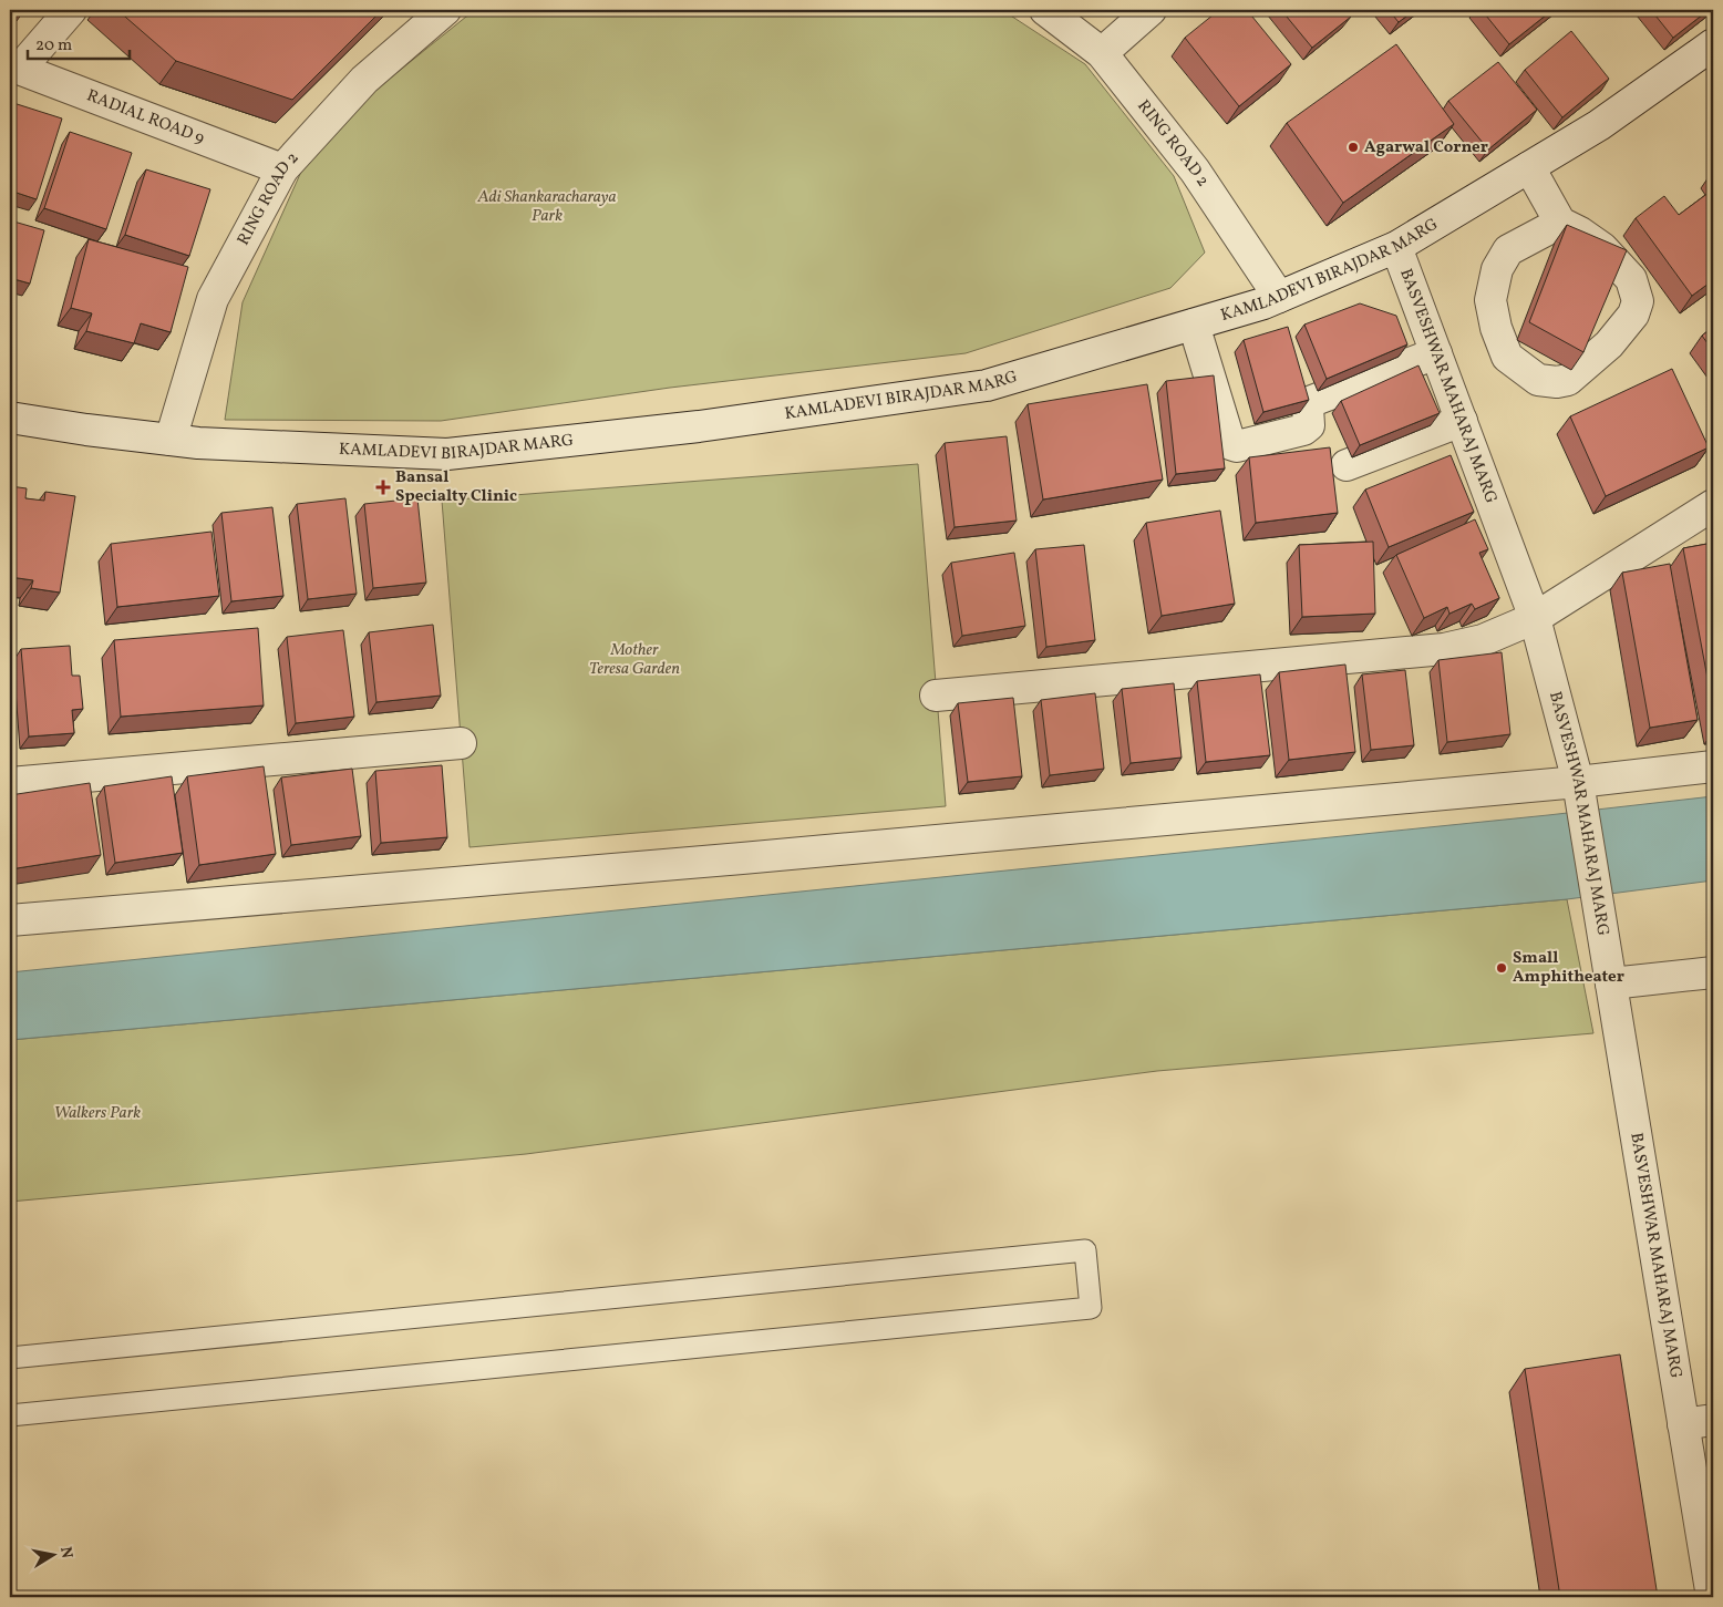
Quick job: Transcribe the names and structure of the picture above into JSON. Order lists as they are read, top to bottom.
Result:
{
  "streets": {
    "street": [
      "RADIAL ROAD 9",
      "RING ROAD 2",
      "KAMLADEVI BIRAJDAR MARG",
      "BASVESHWAR MAHARAJ MARG"
    ]
  },
  "crossings": [
    ["RADIAL ROAD 9", "RING ROAD 2"],
    ["RING ROAD 2", "KAMLADEVI BIRAJDAR MARG"],
    ["KAMLADEVI BIRAJDAR MARG", "BASVESHWAR MAHARAJ MARG"]
  ],
  "parks": ["Adi Shankaracharaya Park", "Mother Teresa Garden", "Walkers Park"],
  "places": {
    "other": ["Agarwal Corner", "Small Amphitheater"],
    "health": ["Bansal Specialty Clinic"]
  },
  "scale_bar": "20 m",
  "north": "right"
}
